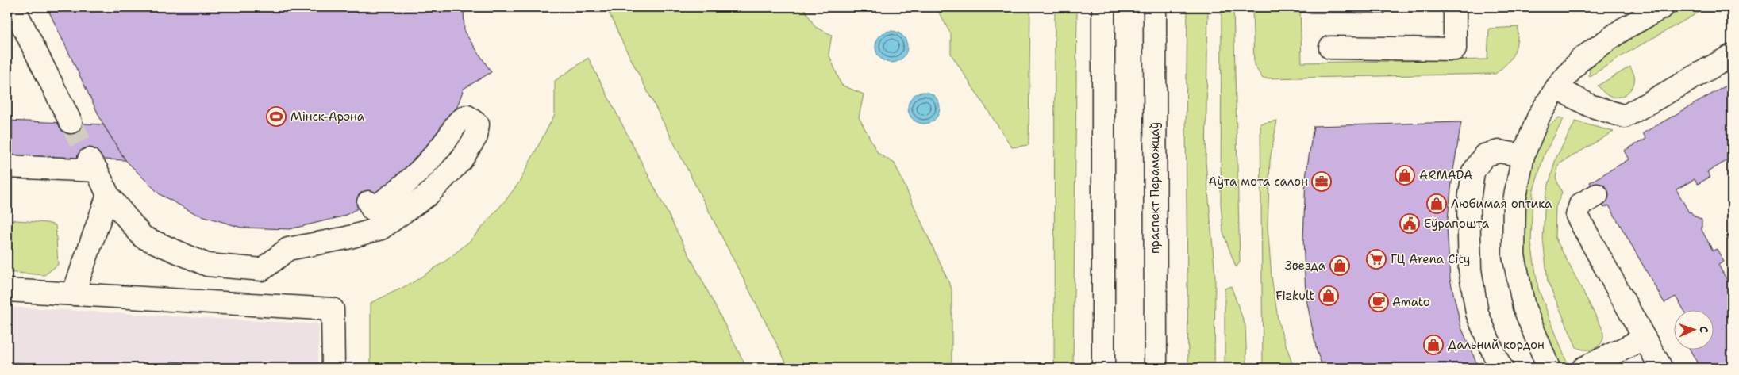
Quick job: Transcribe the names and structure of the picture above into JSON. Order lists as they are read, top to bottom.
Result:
{
  "streets": {
    "main road": ["праспект Пераможцаў"]
  },
  "places": {
    "sports": ["Мінск-Арэна"],
    "shop": [
      "ARMADA",
      "Любимая оптика",
      "Звезда",
      "Fizkult",
      "Дальний кордон"
    ],
    "office": ["Аўта мота салон"],
    "public building": ["Еўрапошта"],
    "supermarket": ["ГЦ Arena City"],
    "cafe": ["Amato"]
  },
  "north": "right"
}
